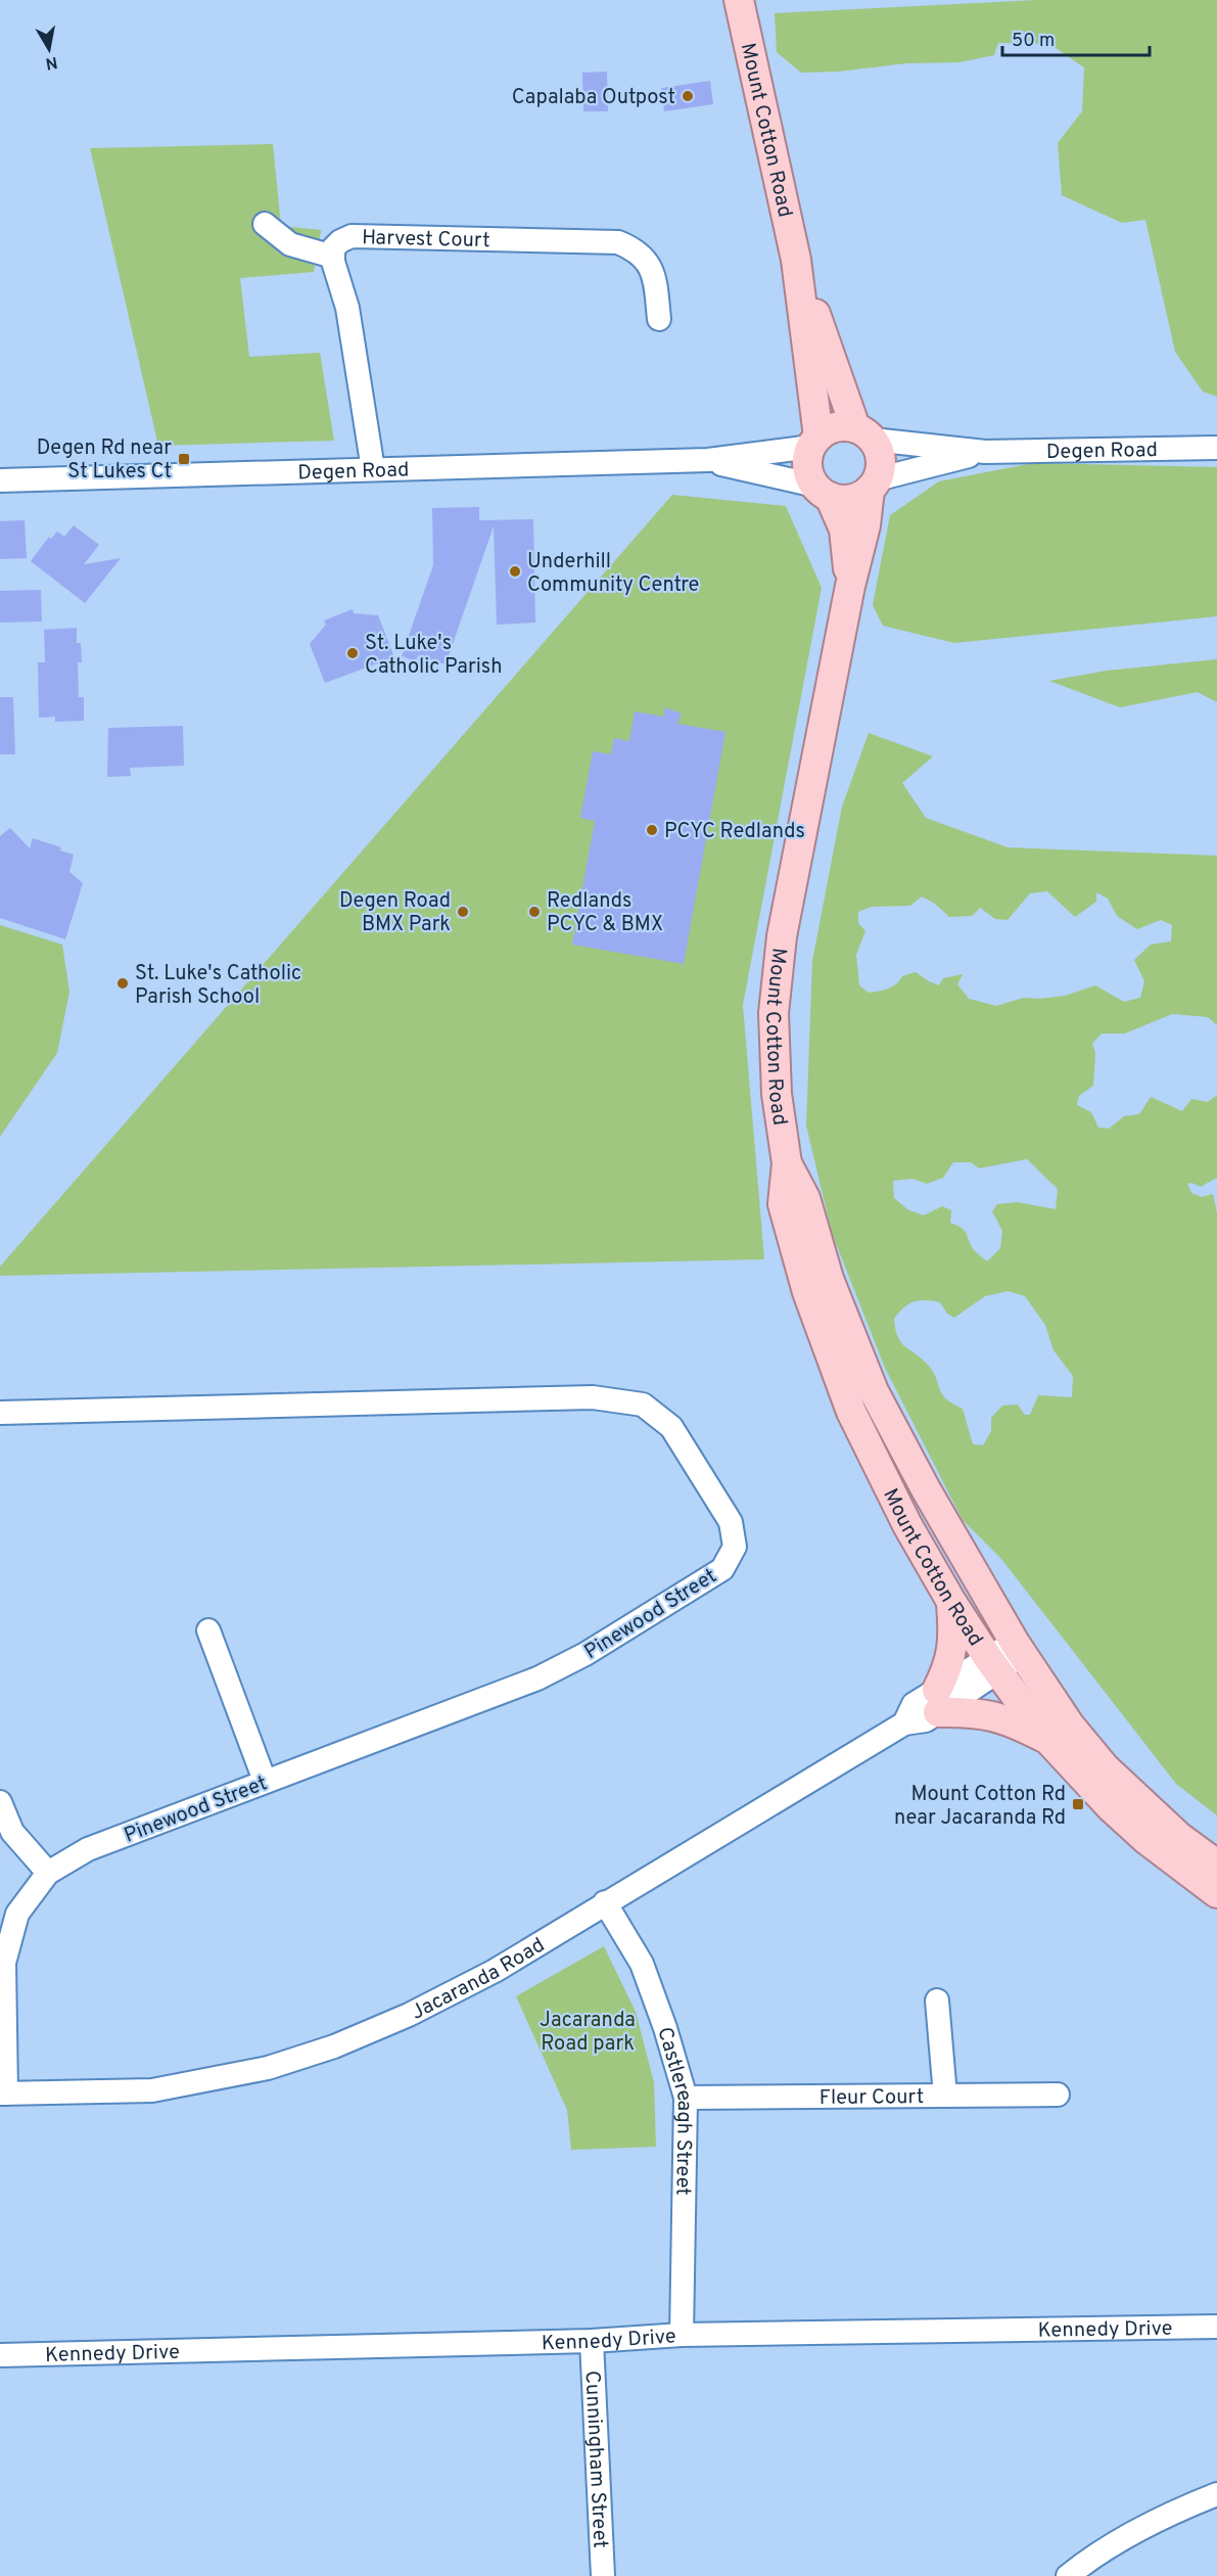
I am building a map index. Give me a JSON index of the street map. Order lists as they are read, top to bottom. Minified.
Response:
{"streets":{"main road":["Mount Cotton Road"],"street":["Harvest Court","Degen Road","Pinewood Street","Jacaranda Road","Fleur Court","Castlereagh Street","Kennedy Drive","Cunningham Street"]},"crossings":[["Mount Cotton Road","Degen Road"],["Mount Cotton Road","Jacaranda Road"],["Harvest Court","Degen Road"],["Pinewood Street","Jacaranda Road"],["Jacaranda Road","Castlereagh Street"],["Fleur Court","Castlereagh Street"],["Castlereagh Street","Kennedy Drive"],["Kennedy Drive","Cunningham Street"]],"parks":["Jacaranda Road park"],"places":{"other":["Capalaba Outpost","Underhill Community Centre","St. Luke's Catholic Parish","PCYC Redlands","Degen Road BMX Park","Redlands PCYC & BMX","St. Luke's Catholic Parish School"],"transit":["Degen Rd near St Lukes Ct","Mount Cotton Rd near Jacaranda Rd"]},"scale_bar":"50 m","north":"bottom"}
